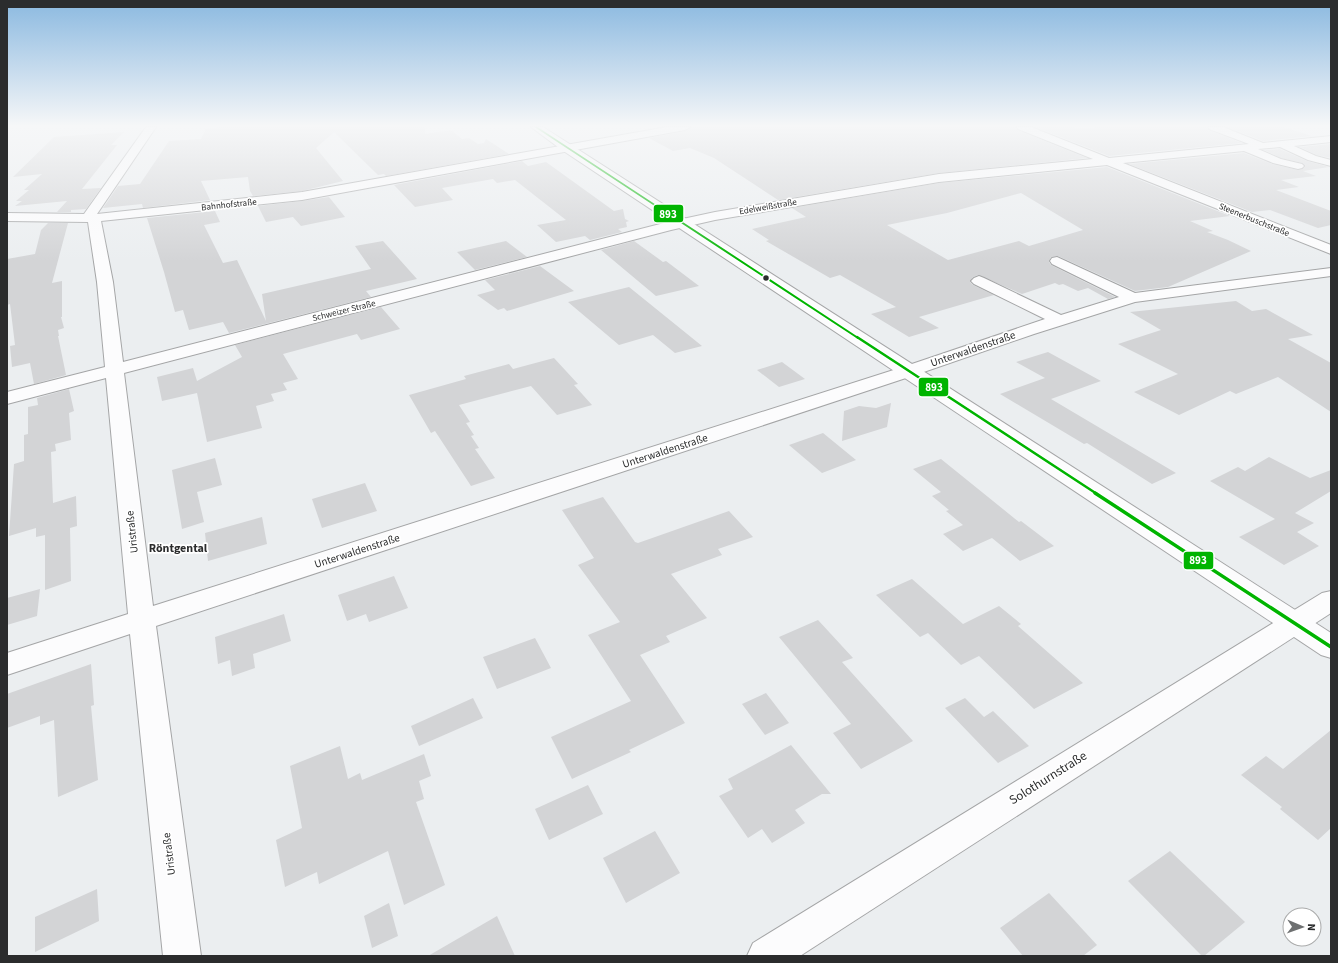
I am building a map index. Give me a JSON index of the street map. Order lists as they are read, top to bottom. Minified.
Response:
{"streets":{"street":["Bahnhofstraße","Edelweißstraße","Steenerbuschstraße","Schweizer Straße","Unterwaldenstraße","Uristraße","Solothurnstraße"]},"crossings":[["Bahnhofstraße","Uristraße"],["Edelweißstraße","Schweizer Straße"],["Schweizer Straße","Uristraße"],["Unterwaldenstraße","Uristraße"]],"districts":["Röntgental"],"lines":["transit line 893"],"north":"right"}
